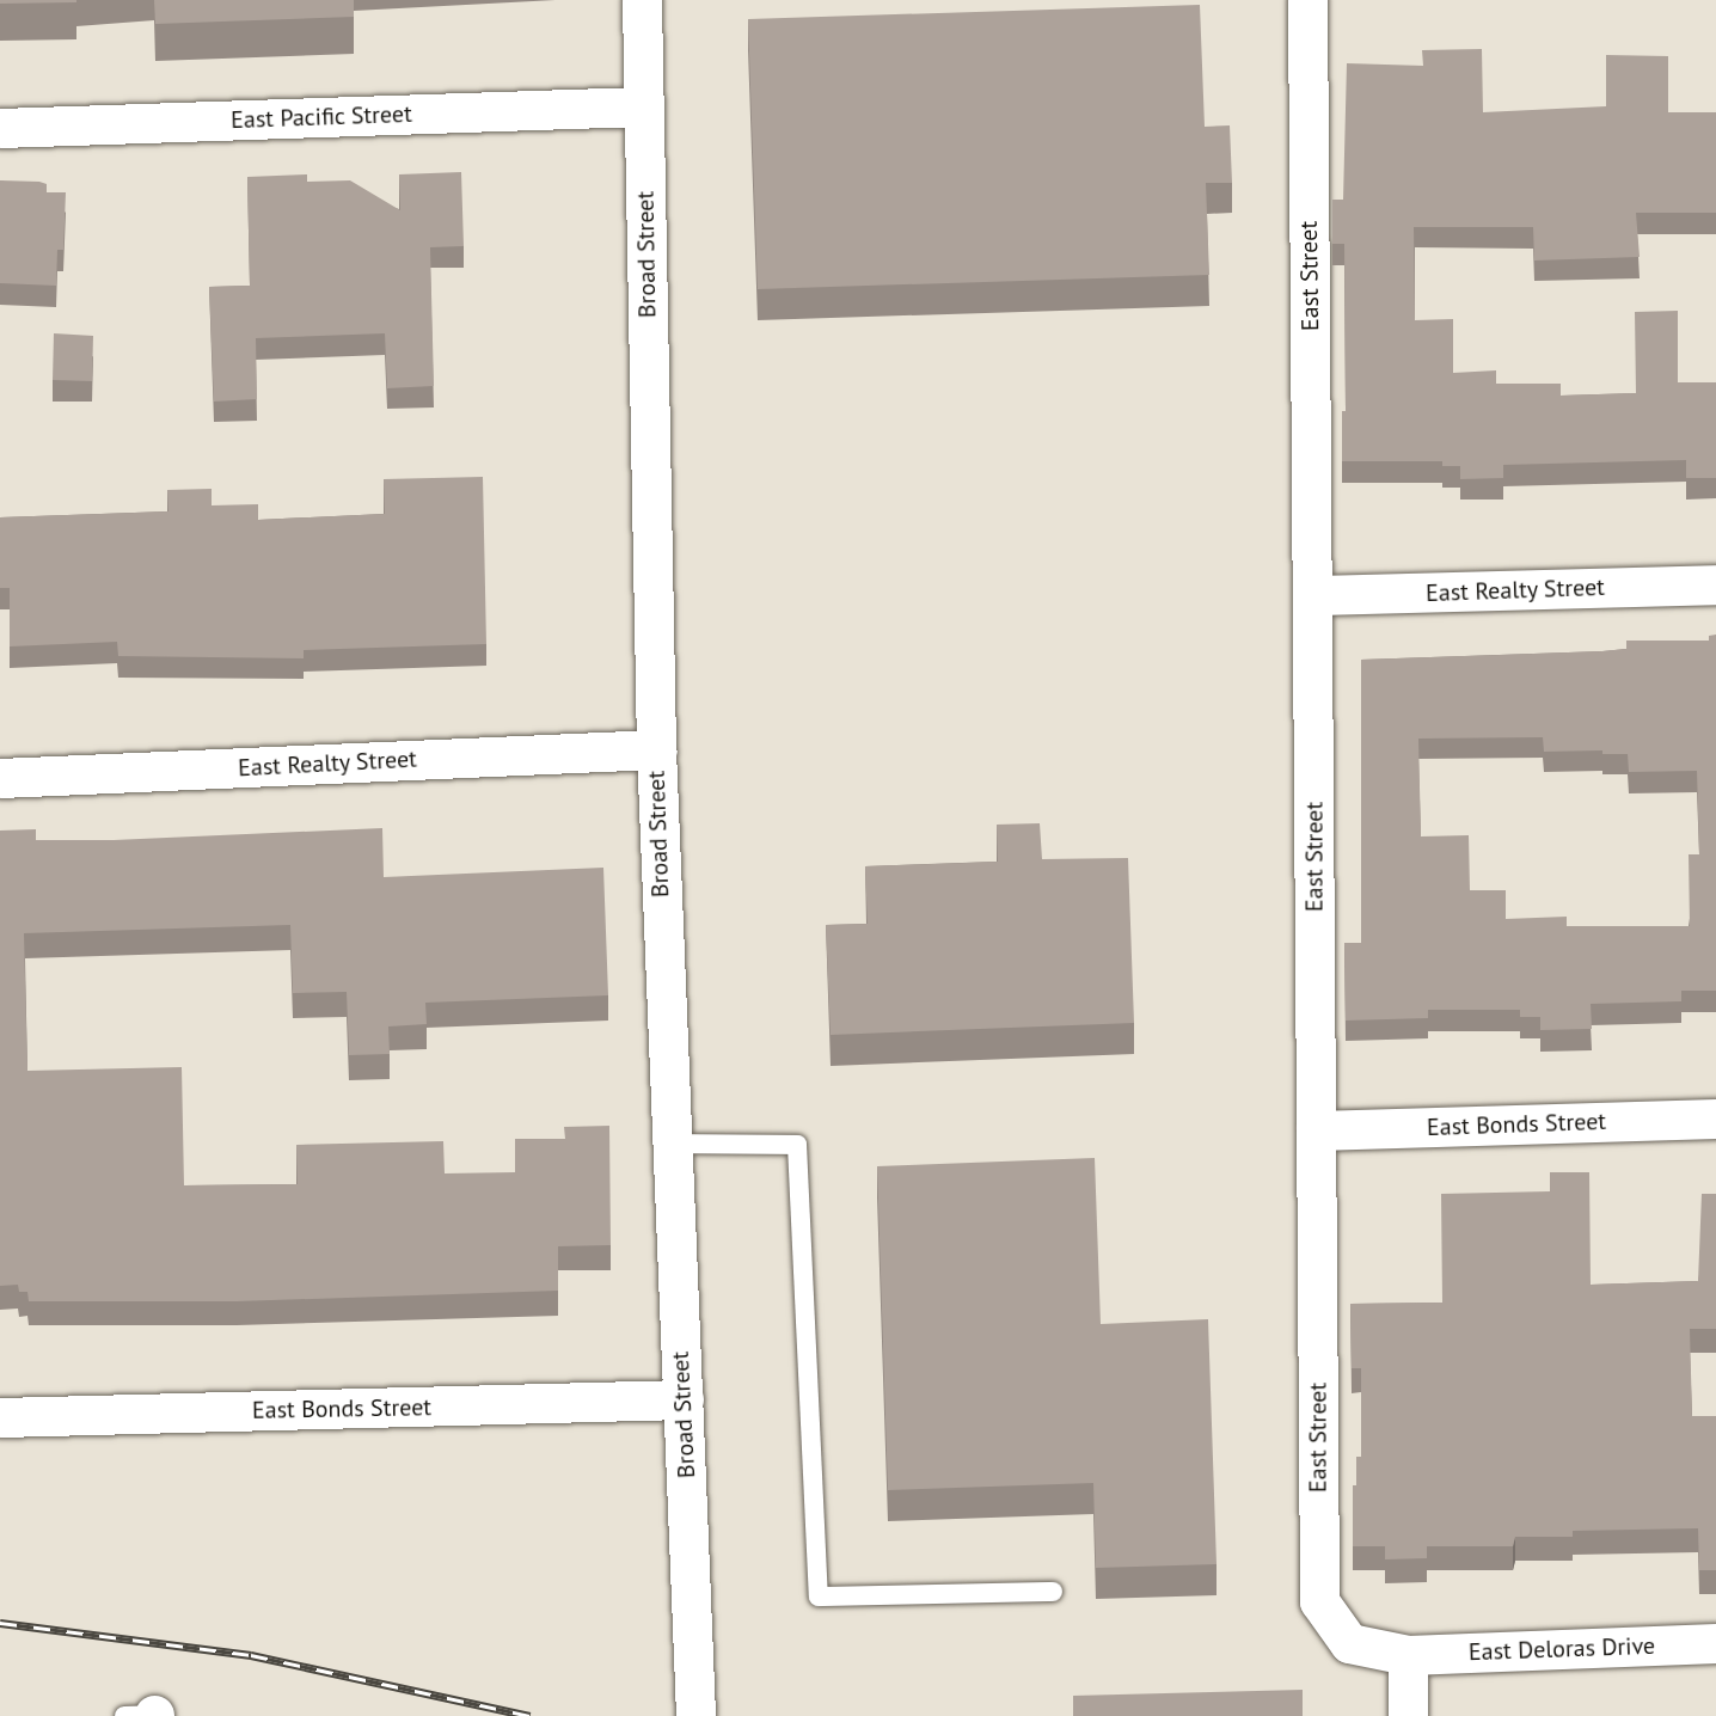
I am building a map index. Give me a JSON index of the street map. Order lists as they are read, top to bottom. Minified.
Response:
{"streets":{"street":["East Pacific Street","Broad Street","East Street","East Realty Street","East Bonds Street","East Deloras Drive"]},"crossings":[["East Pacific Street","Broad Street"],["Broad Street","East Realty Street"],["Broad Street","East Bonds Street"],["East Street","East Realty Street"],["East Street","East Bonds Street"],["East Street","East Deloras Drive"]]}
